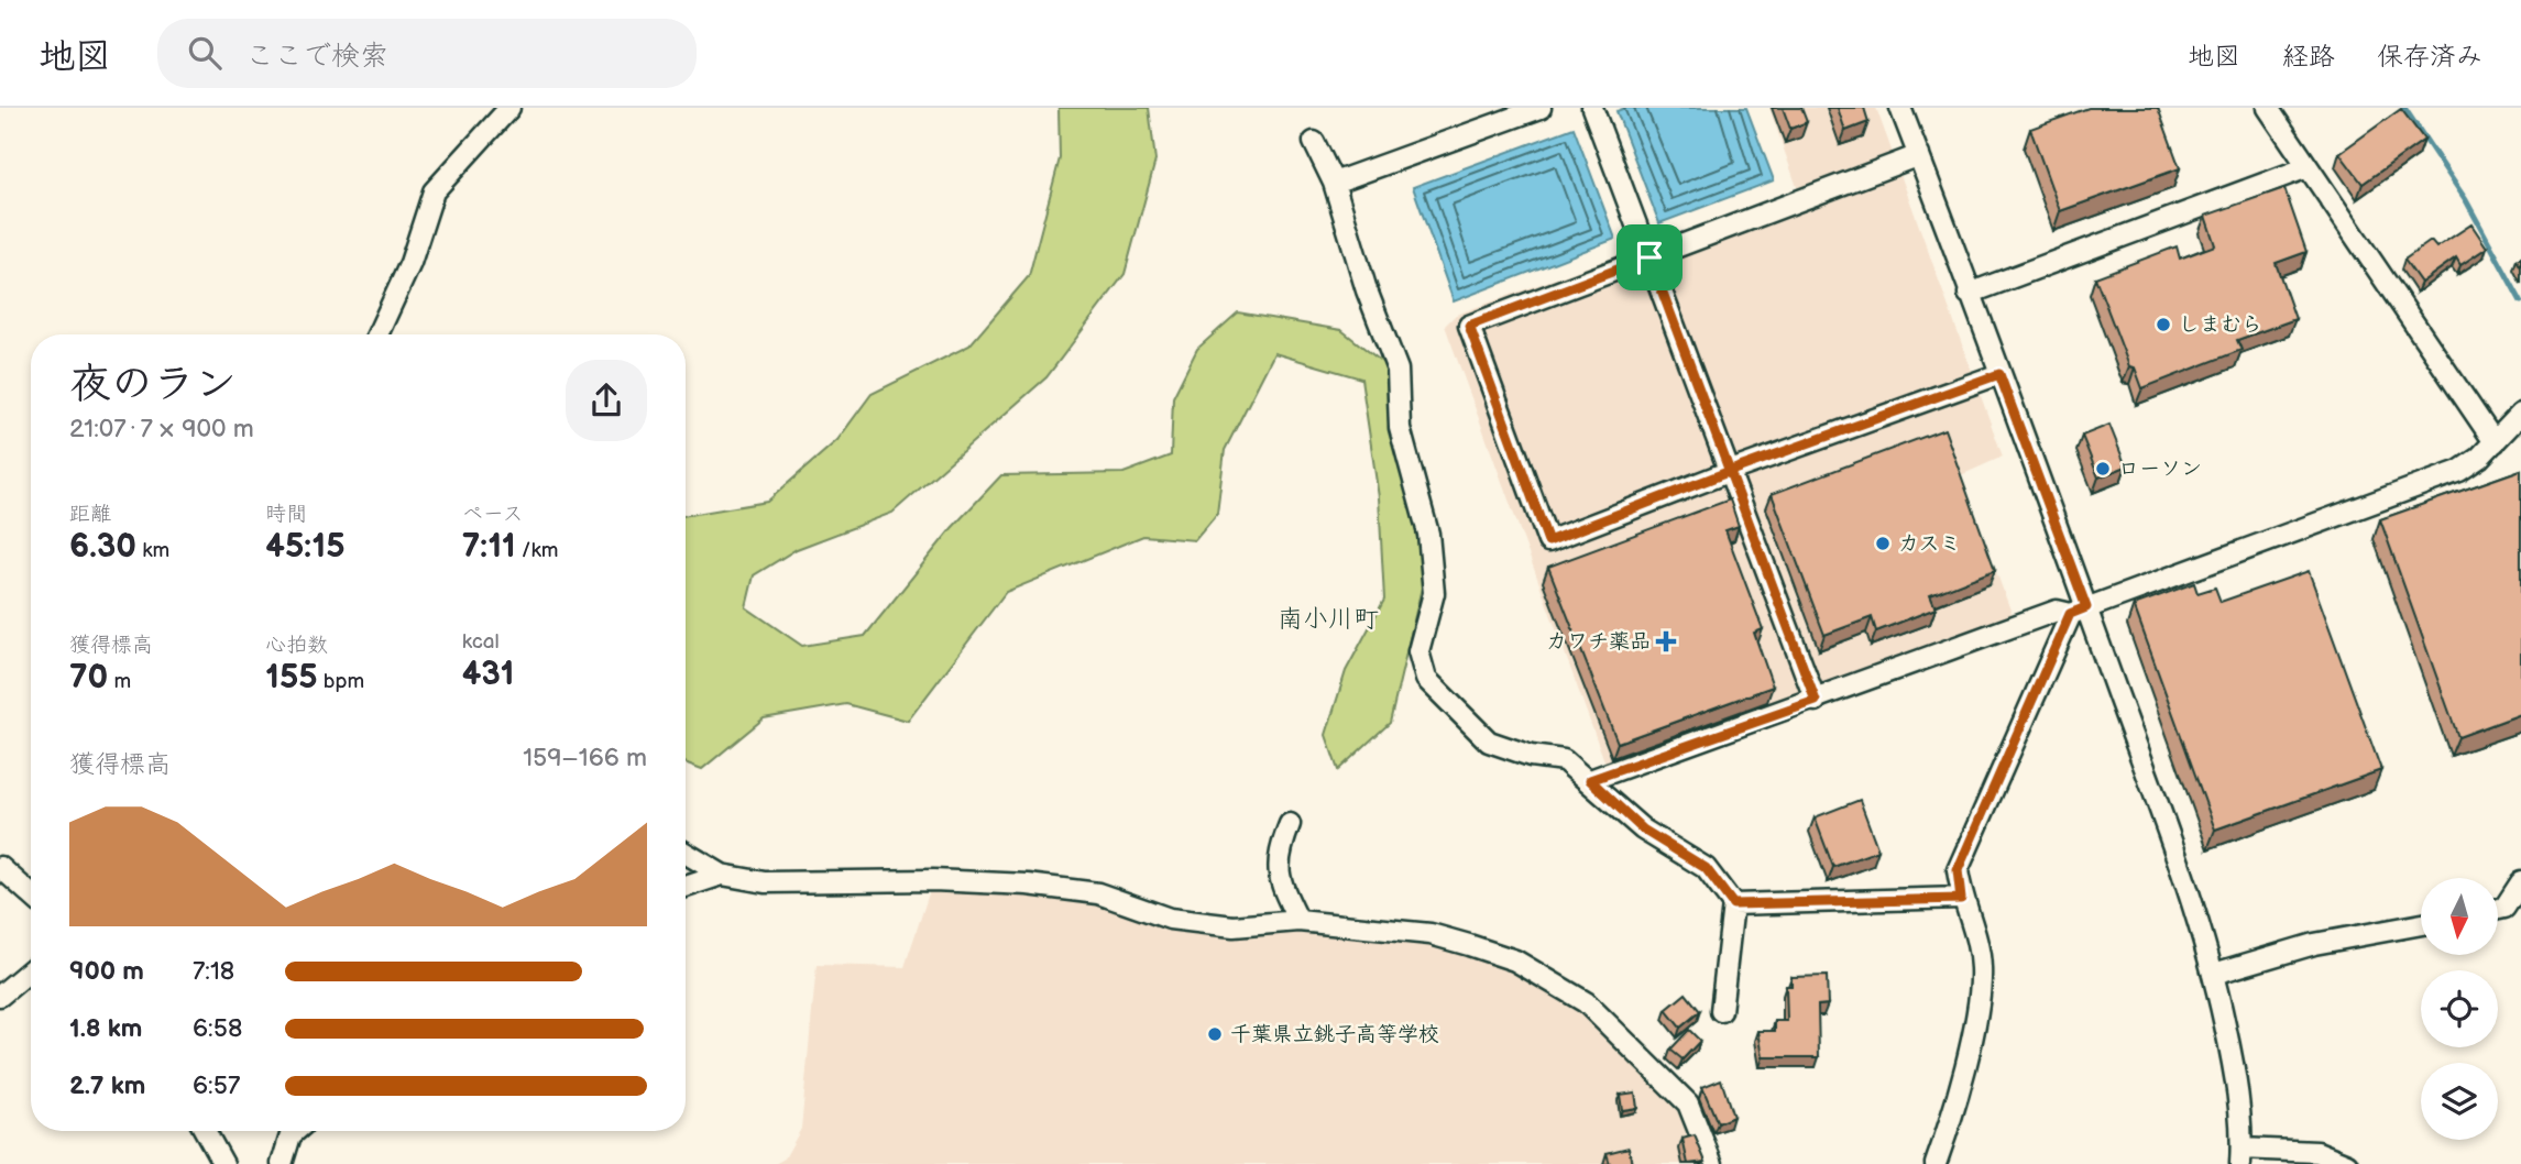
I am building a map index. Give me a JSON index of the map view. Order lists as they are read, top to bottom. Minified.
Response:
{"districts":["南小川町"],"places":{"other":["しまむら","ローソン","カスミ","千葉県立銚子高等学校"],"health":["カワチ薬品"]},"north":"bottom","page":{"header":"地図","search":"ここで検索","nav":["地図","経路","保存済み"],"heading":["夜のラン","21:07 · 7 × 900 m"],"stats":[["距離","6.30 km"],["時間","45:15"],["ペース","7:11 /km"],["獲得標高","70 m"],["心拍数","155 bpm"],["kcal","431"]],"chart":["獲得標高","159–166 m"],"list":[{"name":"900 m","note":"7:18"},{"name":"1.8 km","note":"6:58"},{"name":"2.7 km","note":"6:57"}]}}
